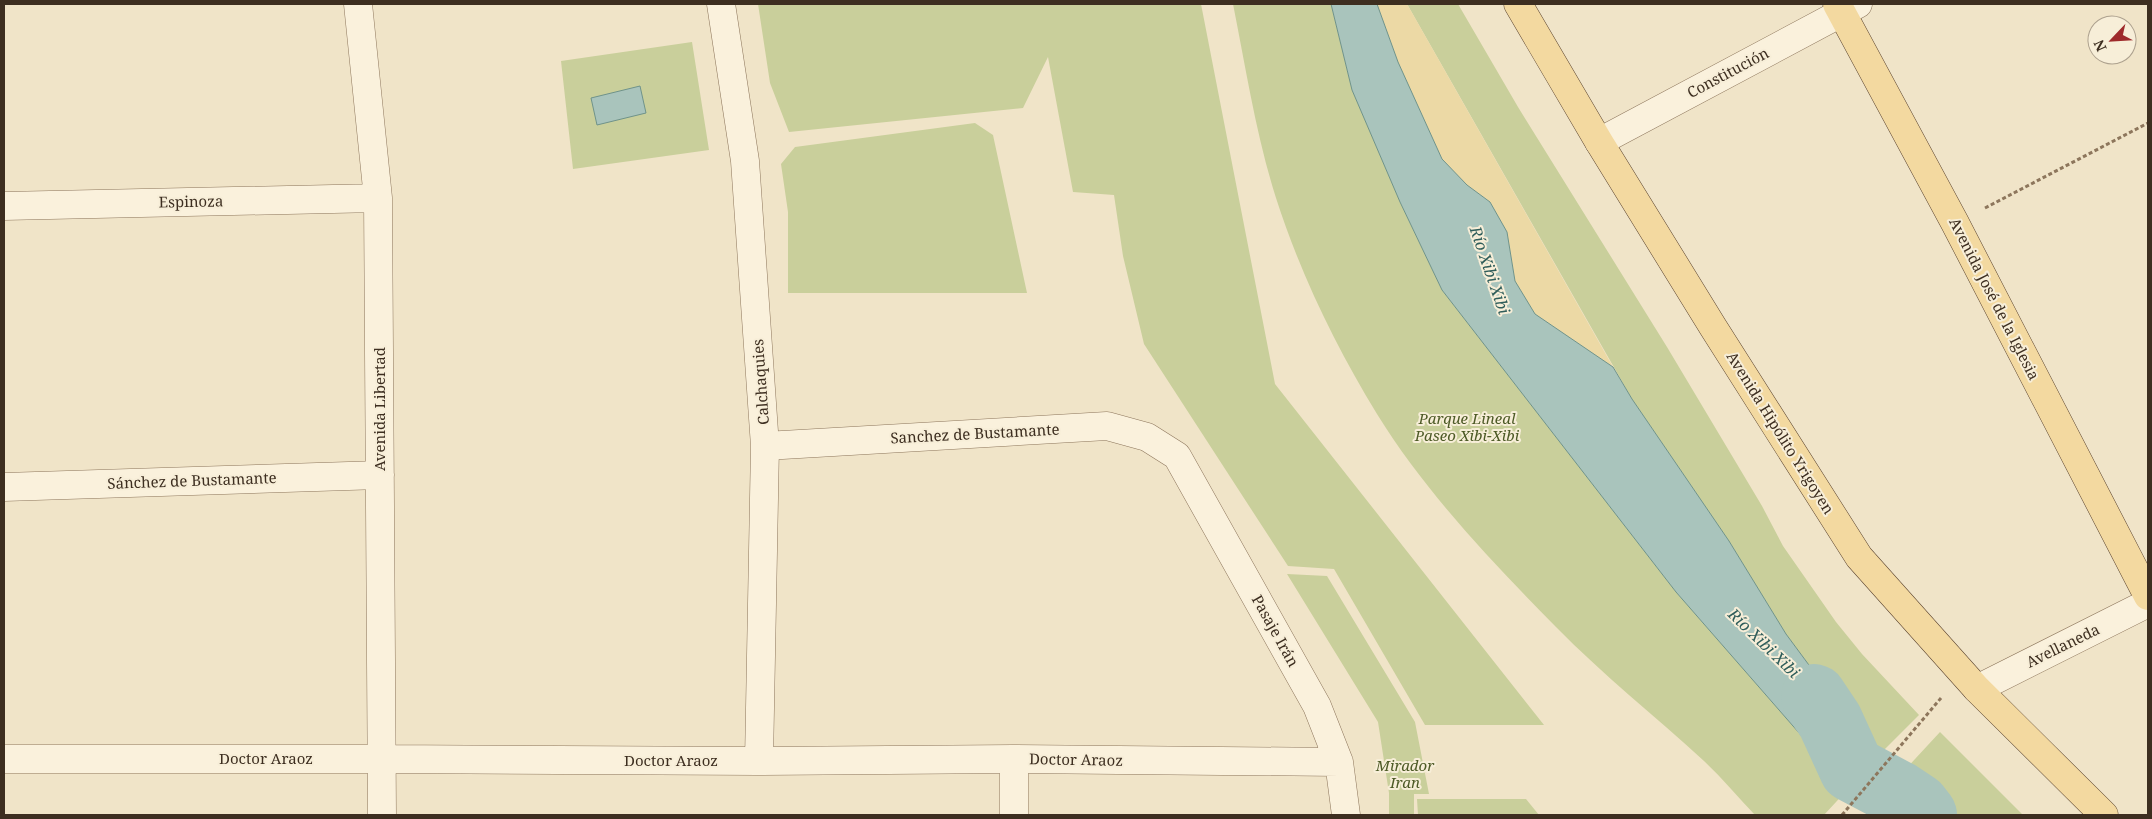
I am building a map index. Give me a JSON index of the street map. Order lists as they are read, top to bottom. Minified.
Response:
{"streets":{"main road":["Avenida José de la Iglesia","Avenida Hipólito Yrigoyen"],"street":["Constitución","Espinoza","Calchaquies","Avenida Libertad","Sanchez de Bustamante","Sánchez de Bustamante","Pasaje Irán","Avellaneda","Doctor Araoz"]},"crossings":[["Constitución","Avenida José de la Iglesia"],["Constitución","Avenida Hipólito Yrigoyen"],["Espinoza","Avenida Libertad"],["Calchaquies","Sanchez de Bustamante"],["Calchaquies","Doctor Araoz"],["Avenida Libertad","Sánchez de Bustamante"],["Avenida Libertad","Doctor Araoz"],["Avenida Hipólito Yrigoyen","Avellaneda"],["Sanchez de Bustamante","Pasaje Irán"],["Pasaje Irán","Doctor Araoz"]],"water":["Río Xibi Xibi"],"parks":["Parque Lineal Paseo Xibi-Xibi","Mirador Iran"],"north":"bottom left"}
